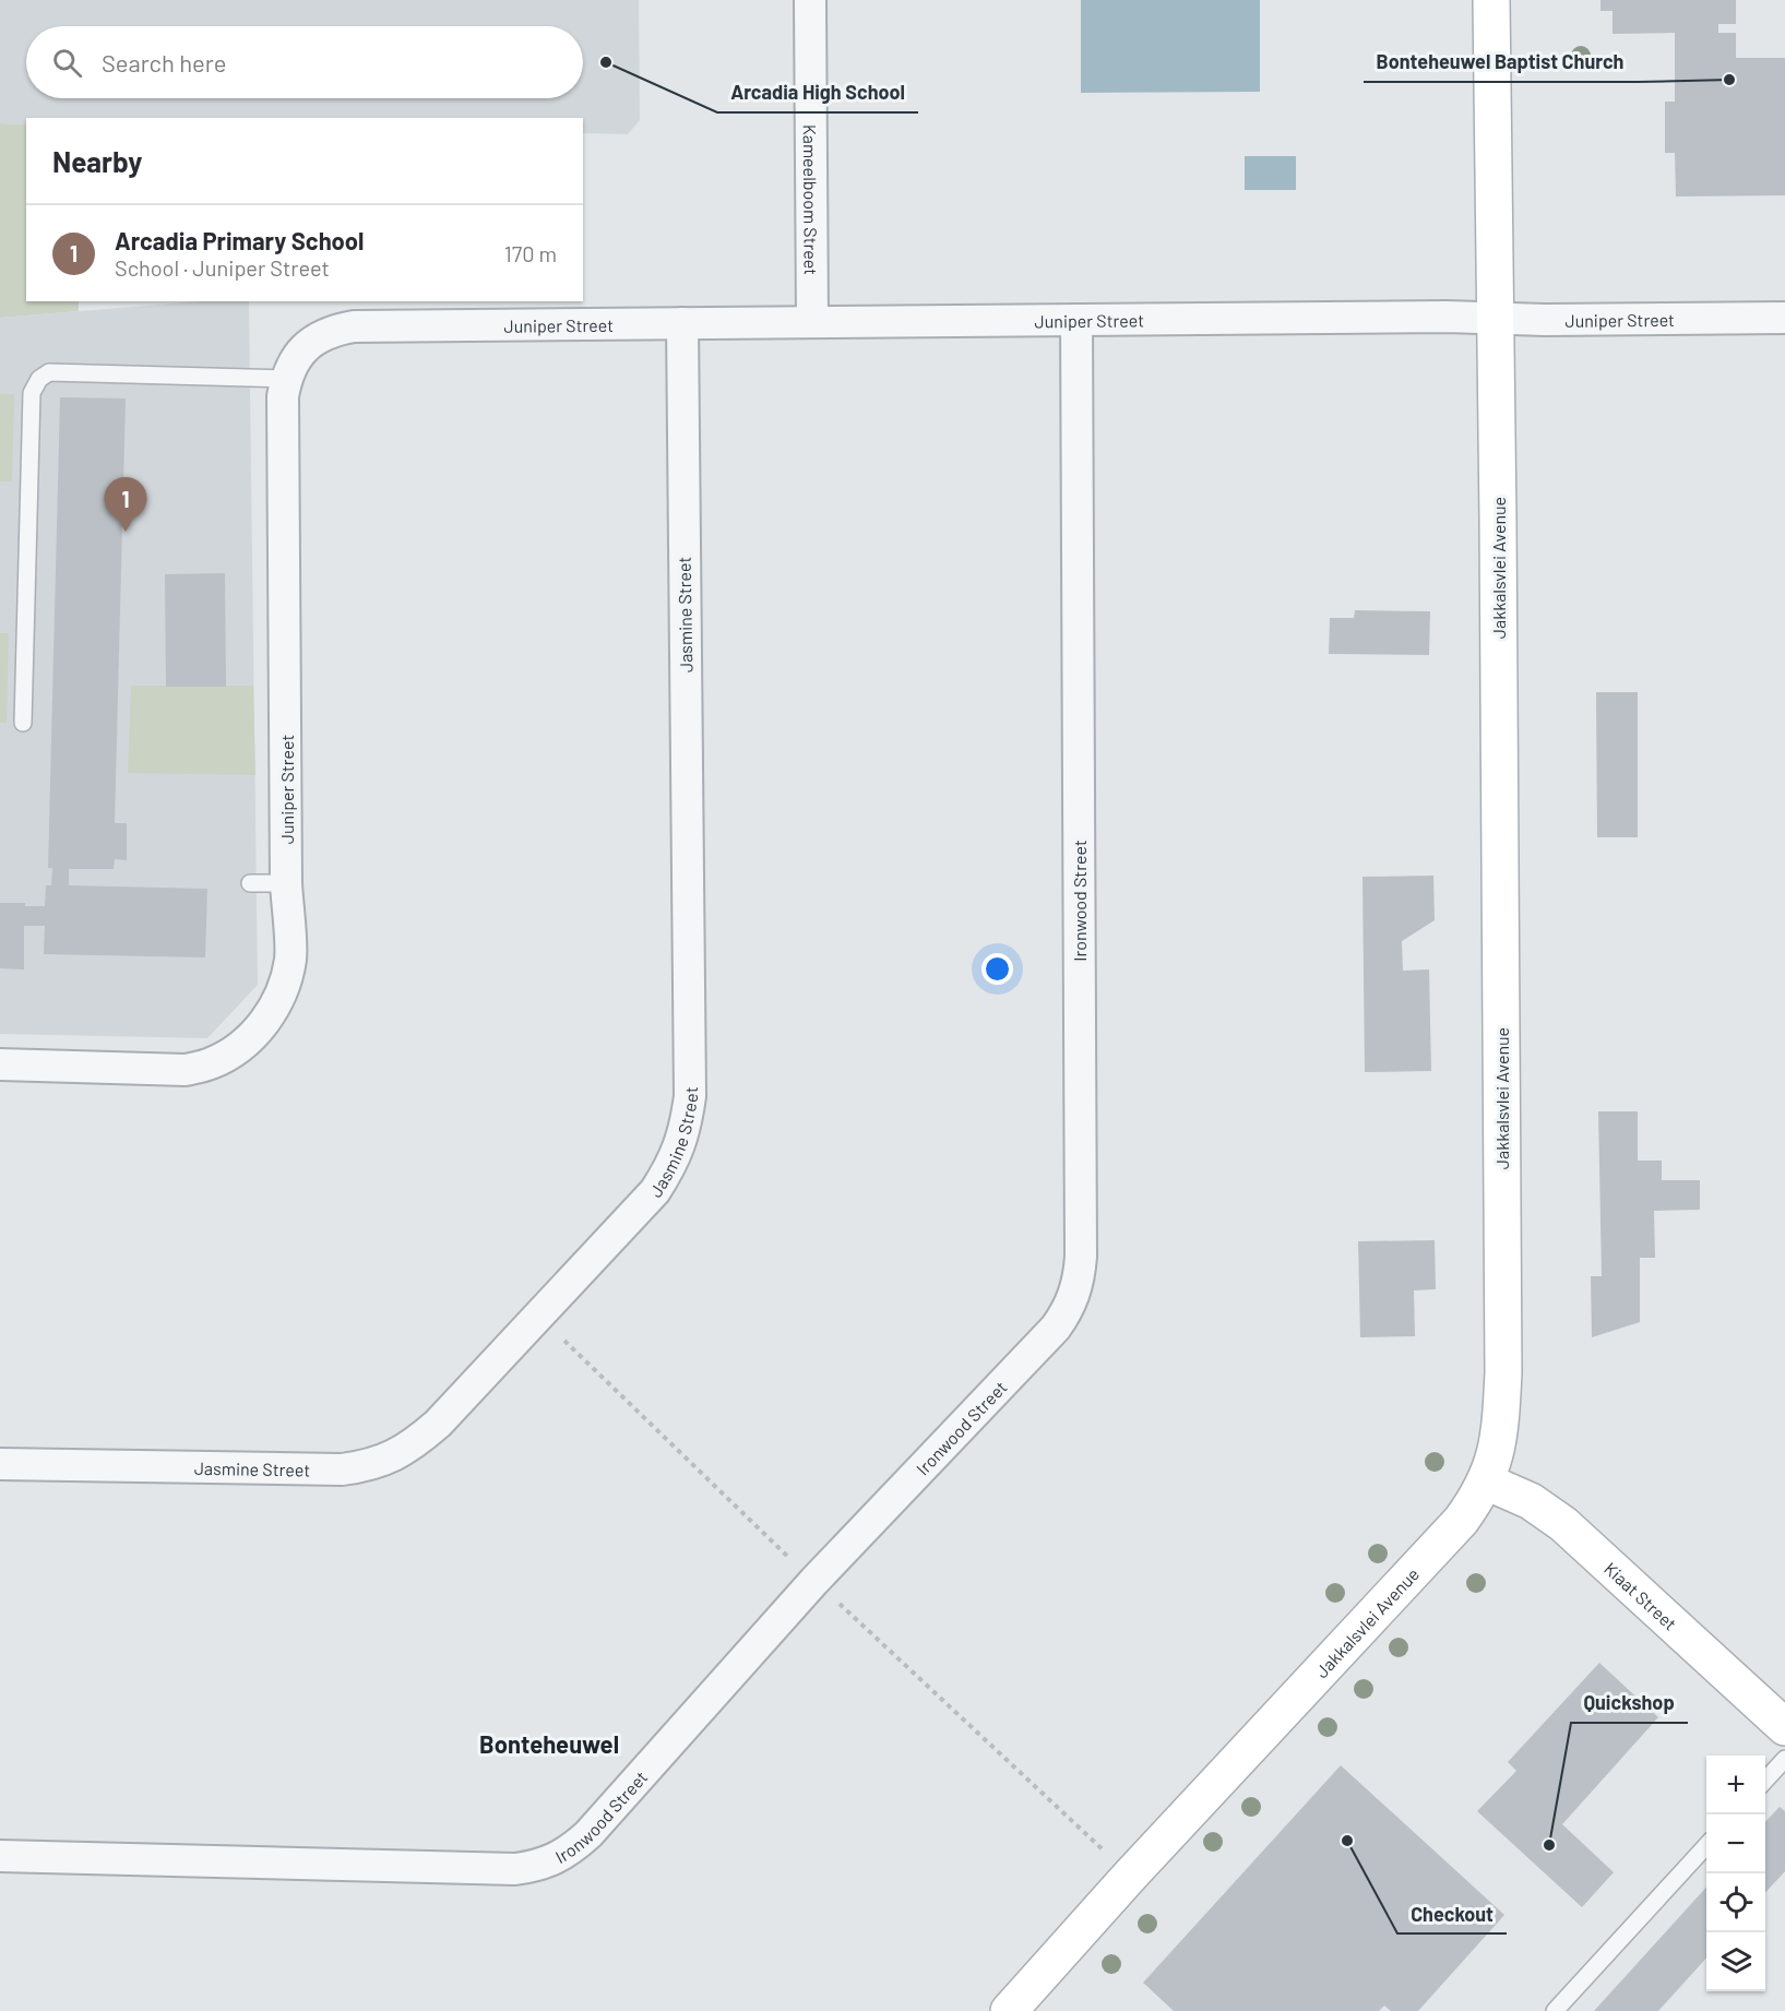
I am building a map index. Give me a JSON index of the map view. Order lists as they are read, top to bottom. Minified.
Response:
{"streets":{"street":["Kameelboom Street","Juniper Street","Jakkalsvlei Avenue","Jasmine Street","Ironwood Street","Kiaat Street"]},"crossings":[["Kameelboom Street","Juniper Street"],["Juniper Street","Jakkalsvlei Avenue"],["Juniper Street","Jasmine Street"],["Juniper Street","Ironwood Street"],["Jakkalsvlei Avenue","Kiaat Street"]],"districts":["Bonteheuwel"],"places":["Arcadia High School","Bonteheuwel Baptist Church","Checkout","Quickshop"],"page":{"search":"Search here","heading":"Nearby","list":[{"mark":"1","name":"Arcadia Primary School","note":"School · Juniper Street","value":"170 m"}],"pins":"1","map_buttons":["+","−"]}}
